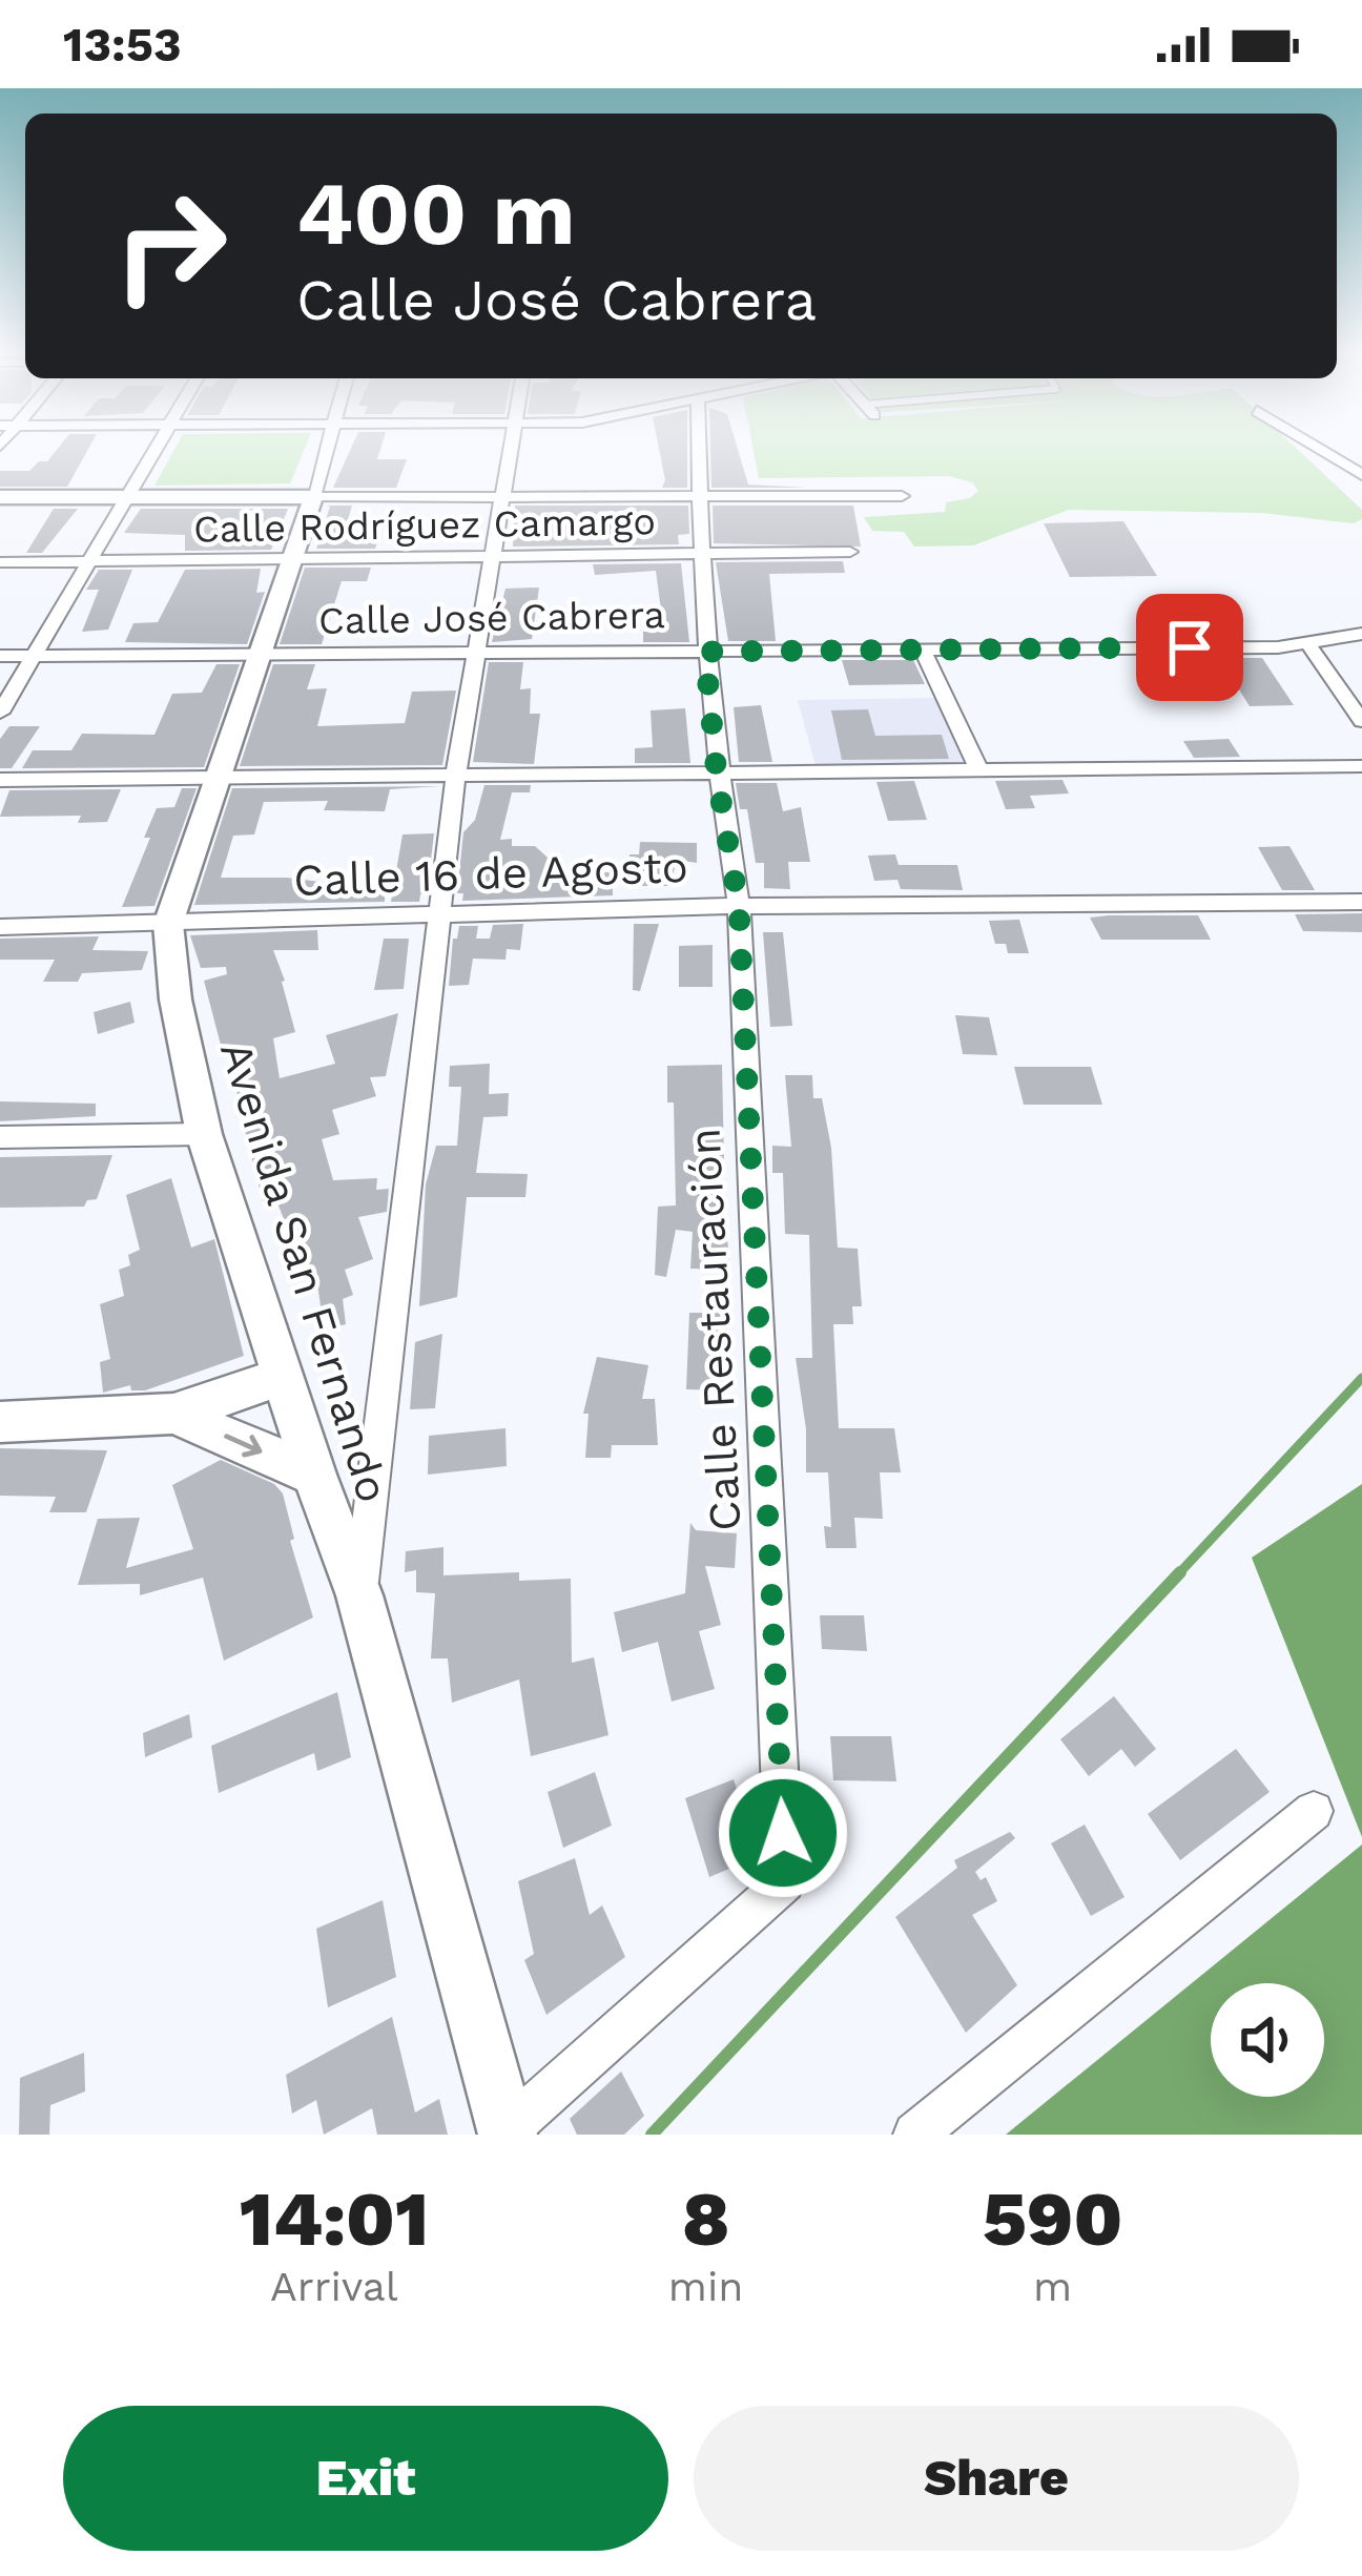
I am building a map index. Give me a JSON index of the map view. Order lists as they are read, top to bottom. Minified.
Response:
{"streets":{"street":["Calle Rodríguez Camargo","Calle José Cabrera","Calle 16 de Agosto","Avenida San Fernando","Calle Restauración"]},"crossings":[["Calle Rodríguez Camargo","Avenida San Fernando"],["Calle Rodríguez Camargo","Calle Restauración"],["Calle José Cabrera","Avenida San Fernando"],["Calle José Cabrera","Calle Restauración"],["Calle 16 de Agosto","Avenida San Fernando"],["Calle 16 de Agosto","Calle Restauración"],["Avenida San Fernando","Calle Restauración"]],"page":{"status":"13:53","turn":["400 m","Calle José Cabrera"],"eta":["14:01","Arrival","8","min","590","m"],"buttons":["Exit","Share"]}}
